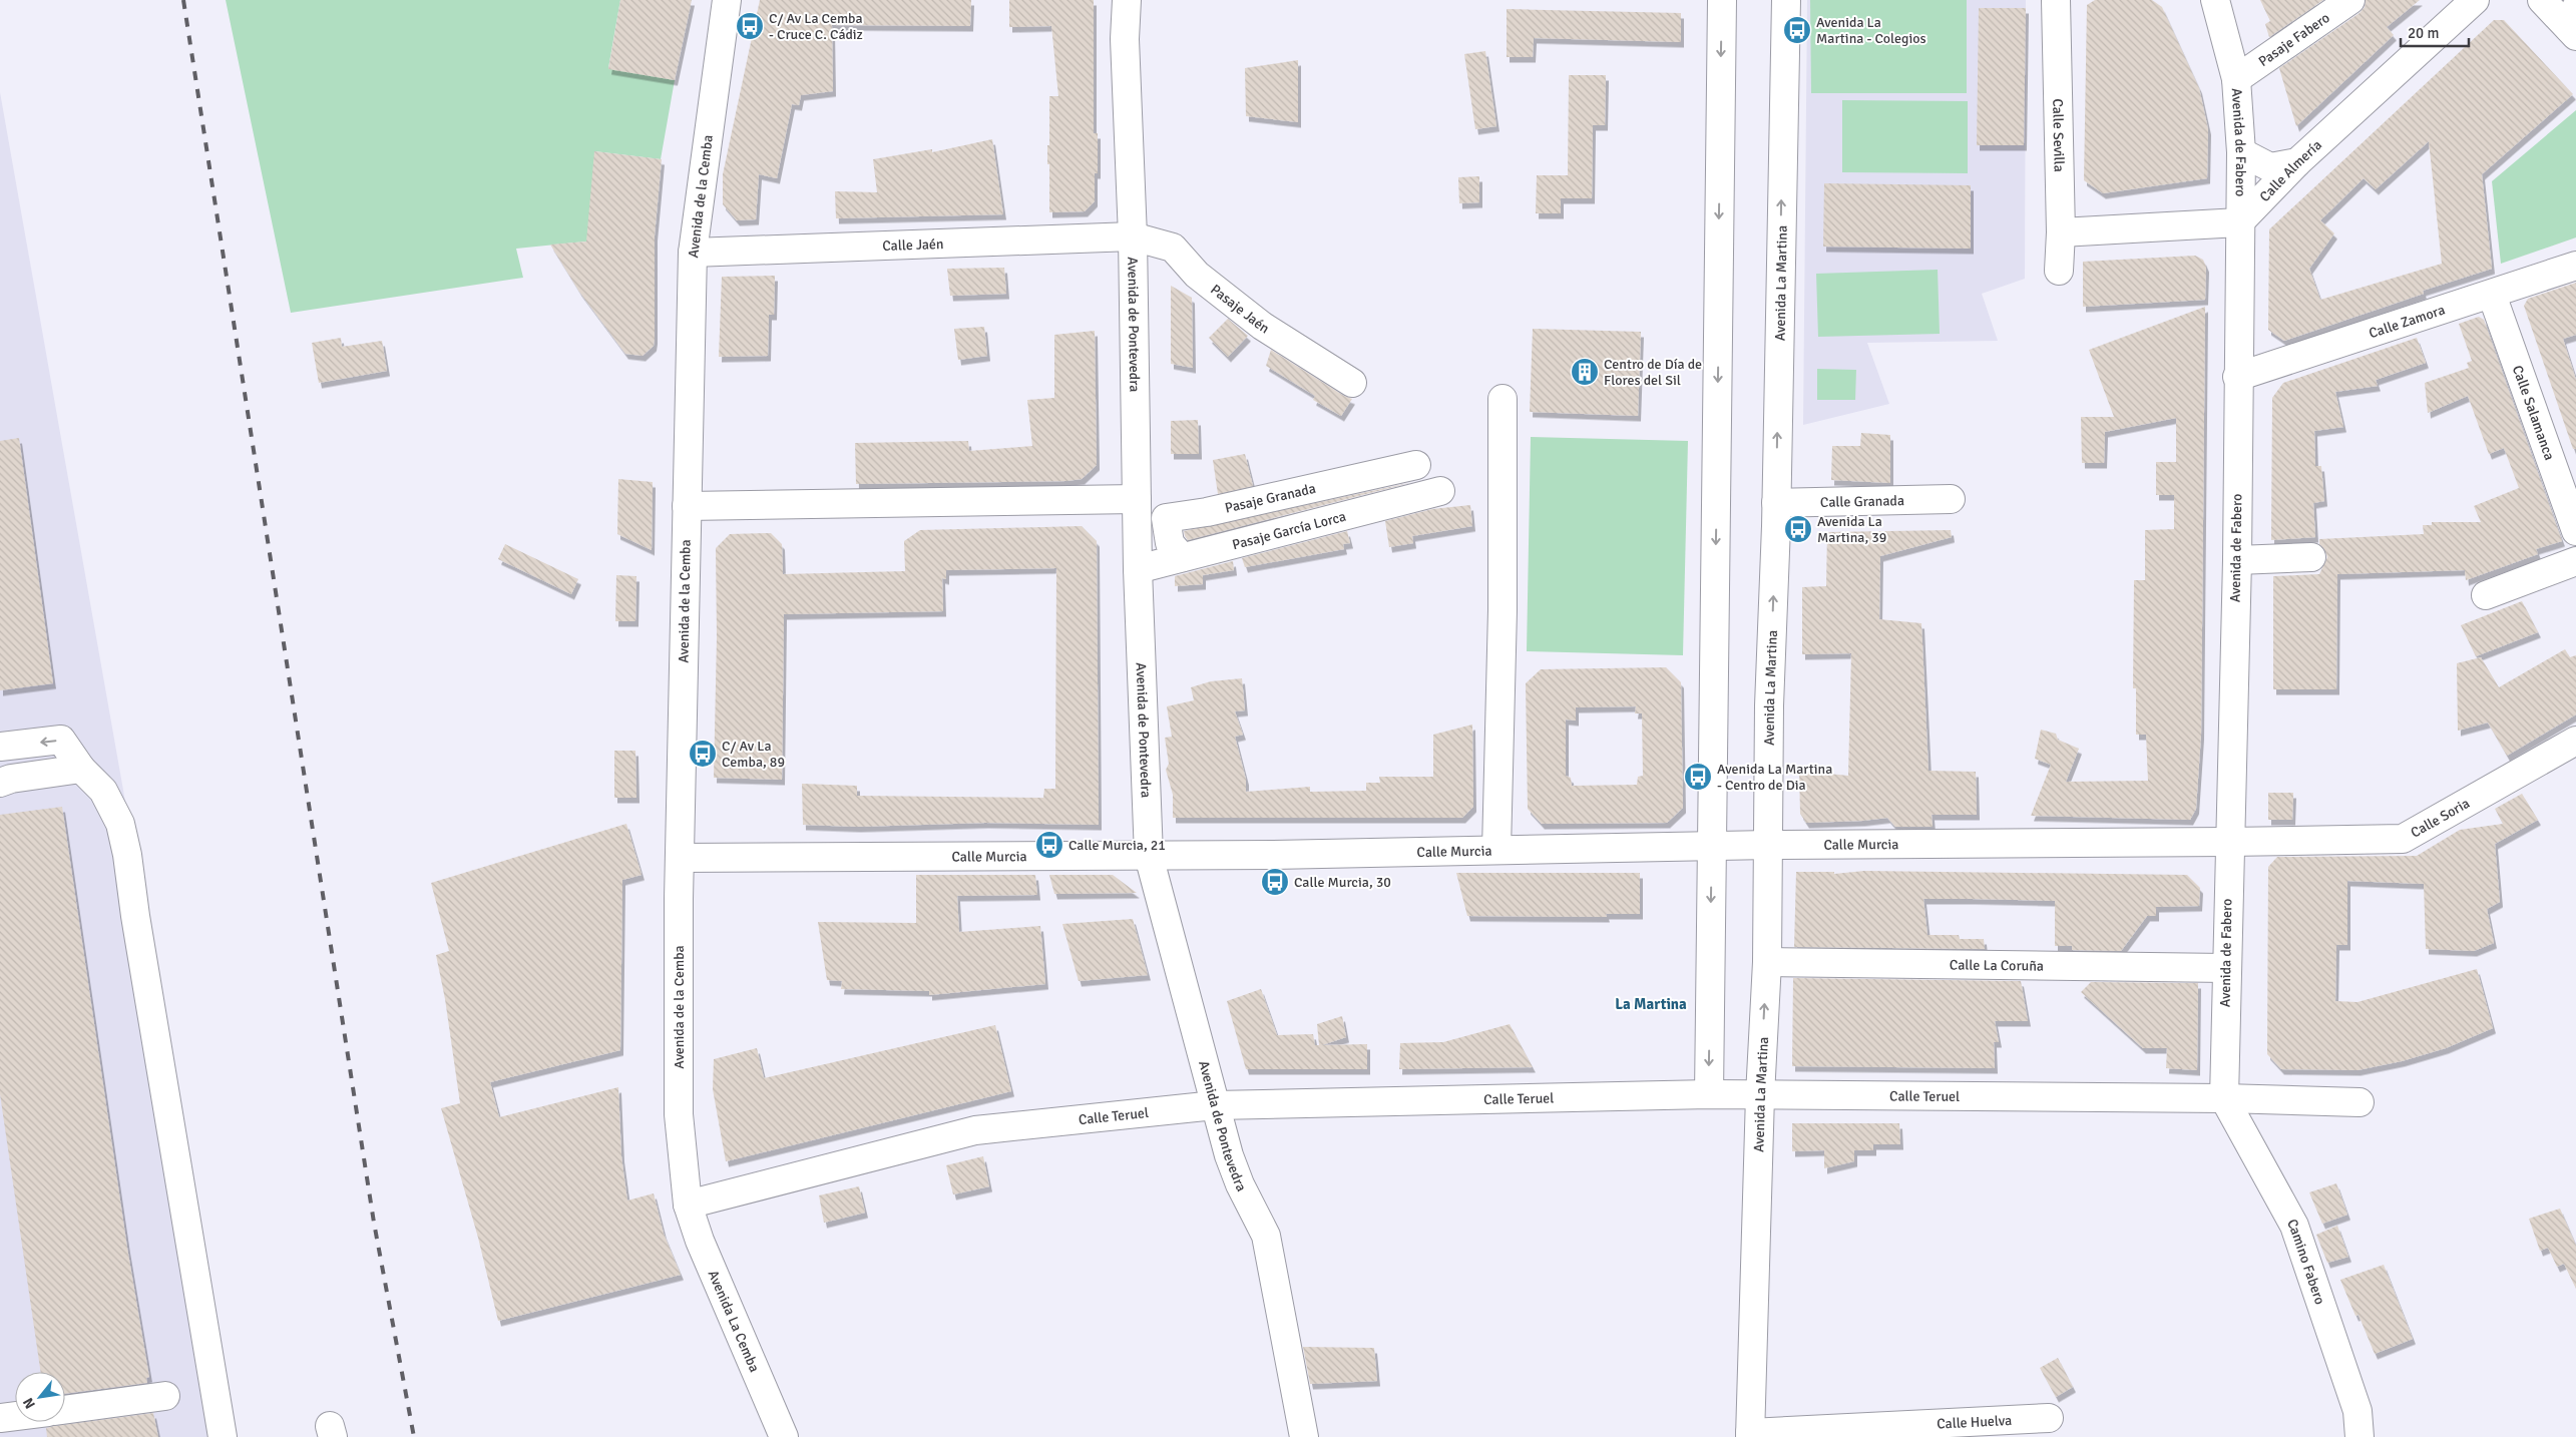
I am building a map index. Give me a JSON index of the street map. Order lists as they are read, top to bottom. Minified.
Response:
{"streets":{"street":["Pasaje Fabero","Calle Sevilla","Avenida de Fabero","Calle Almería","Avenida de la Cemba","Calle Jaén","Avenida La Martina","Pasaje Jaén","Calle Zamora","Avenida de Pontevedra","Calle Salamanca","Pasaje Granada","Calle Granada","Pasaje García Lorca","Calle Soria","Calle Murcia","Calle La Coruña","Calle Teruel","Camino Fabero","Avenida La Cemba","Calle Huelva"]},"crossings":[["Pasaje Fabero","Avenida de Fabero"],["Avenida de Fabero","Calle Almería"],["Avenida de Fabero","Calle Zamora"],["Avenida de Fabero","Calle Soria"],["Avenida de Fabero","Calle Murcia"],["Avenida de Fabero","Calle La Coruña"],["Avenida de Fabero","Calle Teruel"],["Avenida de Fabero","Camino Fabero"],["Avenida de la Cemba","Calle Jaén"],["Avenida de la Cemba","Calle Murcia"],["Avenida de la Cemba","Calle Teruel"],["Avenida de la Cemba","Avenida La Cemba"],["Calle Jaén","Pasaje Jaén"],["Calle Jaén","Avenida de Pontevedra"],["Avenida La Martina","Calle Granada"],["Avenida La Martina","Calle Murcia"],["Avenida La Martina","Calle La Coruña"],["Avenida La Martina","Calle Teruel"],["Avenida La Martina","Calle Huelva"],["Pasaje Jaén","Avenida de Pontevedra"],["Calle Zamora","Calle Salamanca"],["Avenida de Pontevedra","Pasaje García Lorca"],["Avenida de Pontevedra","Calle Murcia"],["Avenida de Pontevedra","Calle Teruel"],["Pasaje Granada","Pasaje García Lorca"],["Calle Soria","Calle Murcia"],["Calle Teruel","Camino Fabero"],["Calle Teruel","Avenida La Cemba"]],"districts":["La Martina"],"places":{"bus stop":["C/ Av La Cemba - Cruce C. Cádiz","Avenida La Martina - Colegios","Avenida La Martina, 39","C/ Av La Cemba, 89","Avenida La Martina - Centro de Dia","Calle Murcia, 21","Calle Murcia, 30"],"building":["Centro de Día de Flores del Sil"]},"scale_bar":"20 m","north":"bottom left"}
